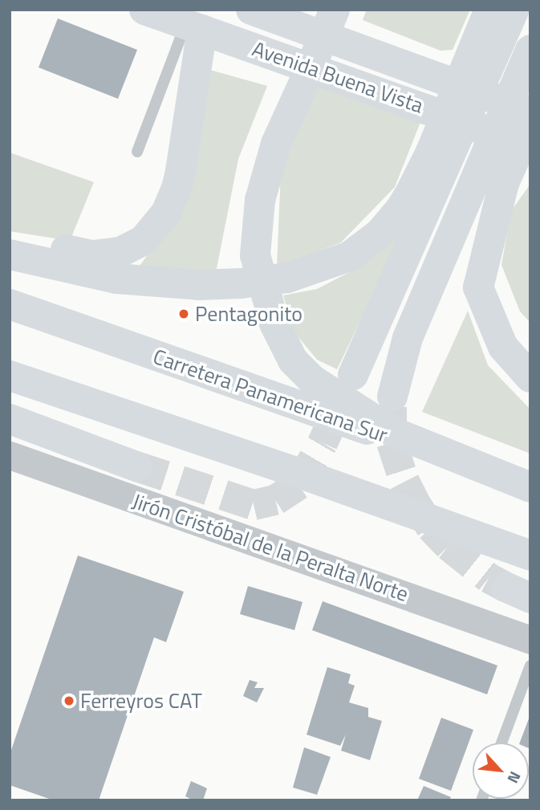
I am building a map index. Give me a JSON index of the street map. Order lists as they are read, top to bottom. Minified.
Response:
{"streets":{"main road":["Avenida Buena Vista","Carretera Panamericana Sur"],"street":["Jirón Cristóbal de la Peralta Norte"]},"places":["Pentagonito","Ferreyros CAT"],"north":"bottom right"}
